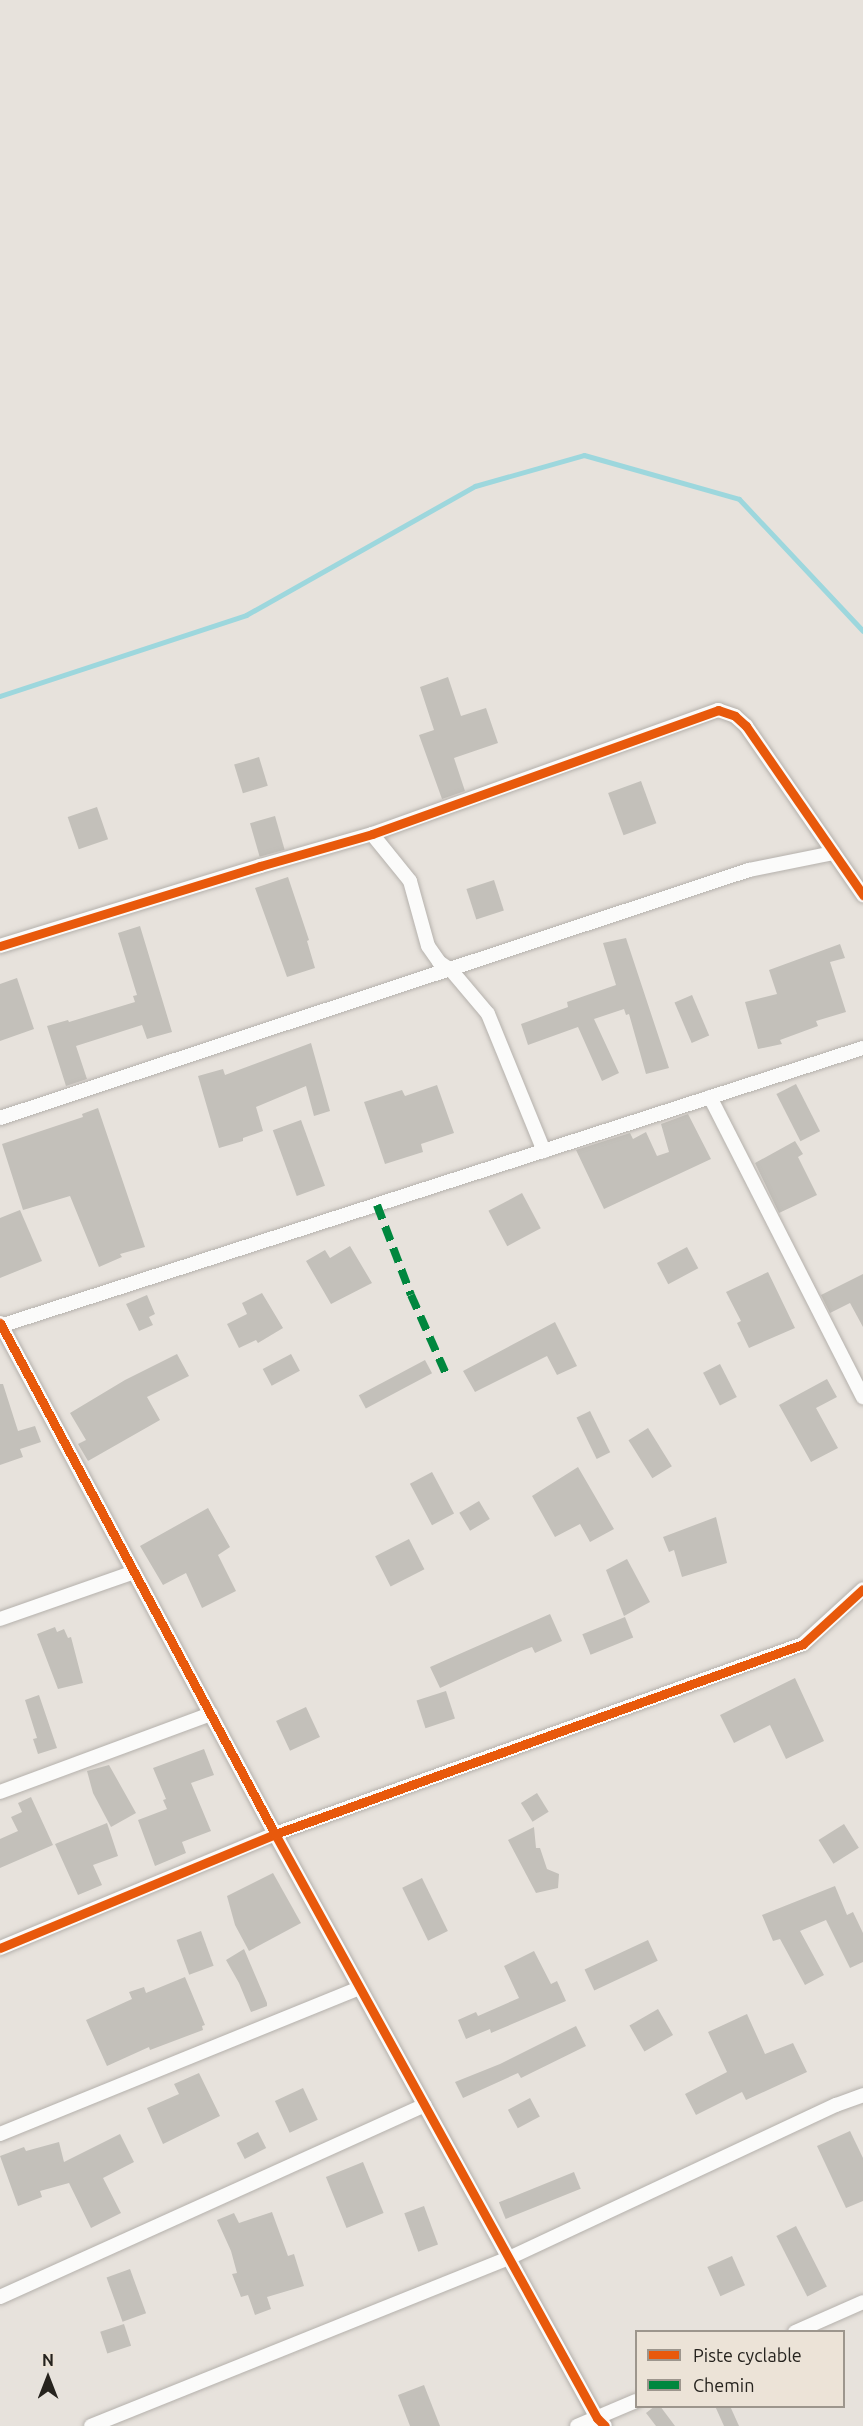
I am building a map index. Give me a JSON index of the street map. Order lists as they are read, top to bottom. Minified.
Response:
{"legend":["Piste cyclable","Chemin"],"north":"top"}
